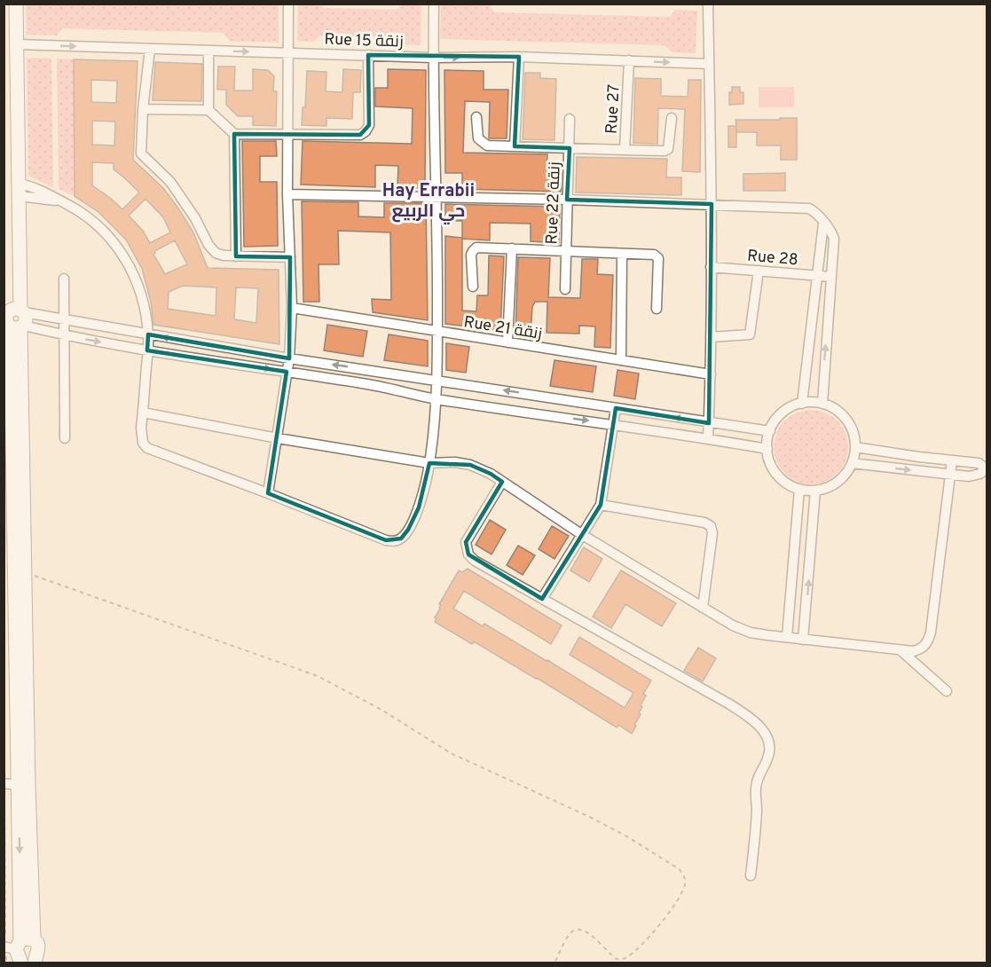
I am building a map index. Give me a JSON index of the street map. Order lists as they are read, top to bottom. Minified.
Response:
{"streets":{"street":["Rue 15 زنقة","Rue 27","Rue 22 زنقة","Rue 28","Rue 21 زنقة"]},"crossings":[["Rue 15 زنقة","Rue 27"]],"one_way":["Rue 15 زنقة"],"districts":["Hay Errabii حي الربيع"]}
